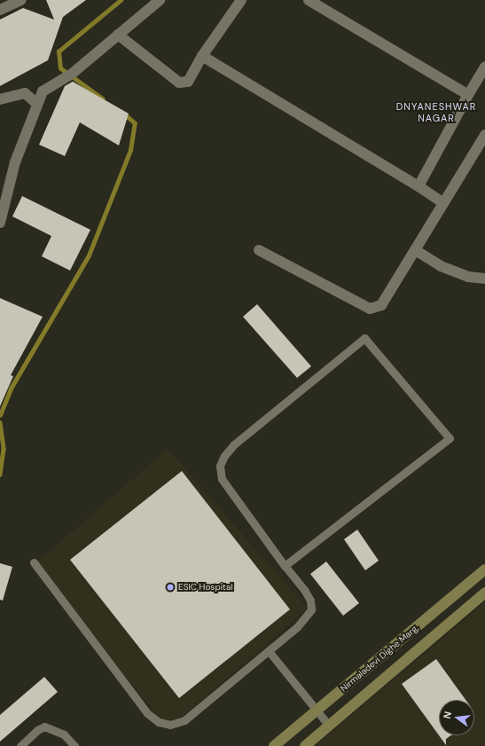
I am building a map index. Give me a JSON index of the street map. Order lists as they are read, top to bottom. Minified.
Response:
{"streets":{"main road":["Nirmaladevi Dighe Marg,"]},"districts":["DNYANESHWAR NAGAR"],"places":["ESIC Hospital"],"north":"left"}
